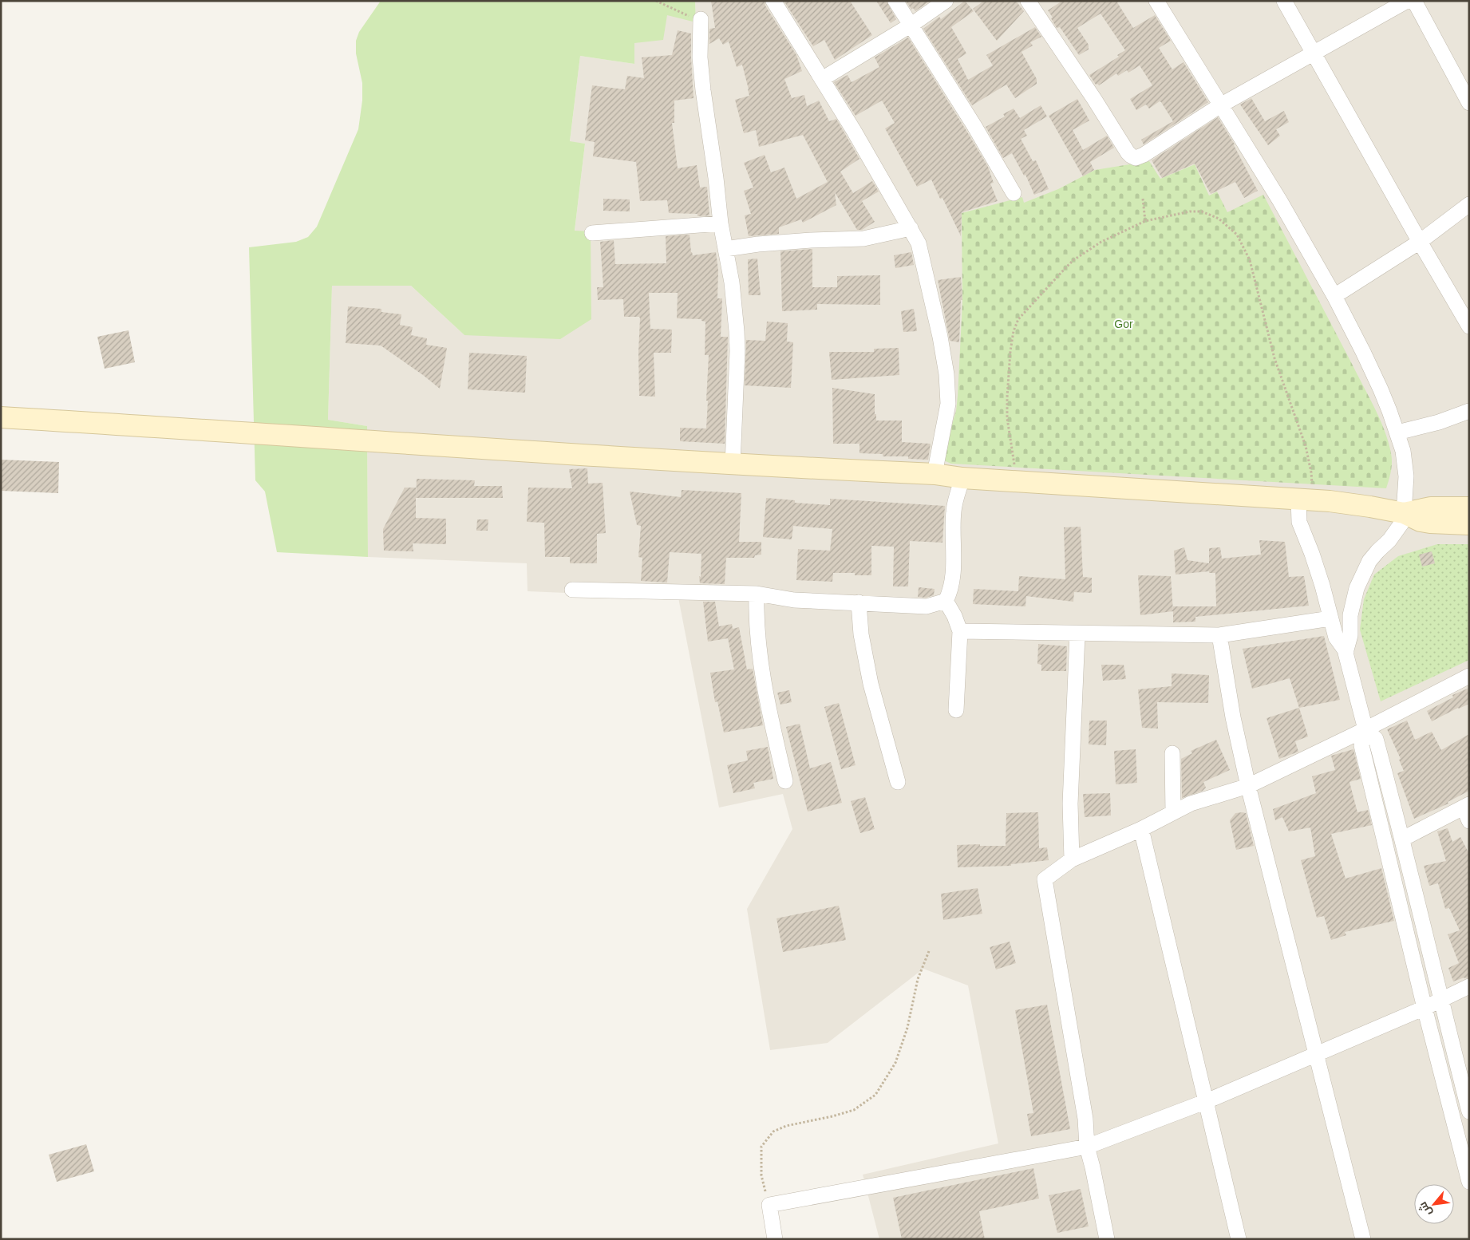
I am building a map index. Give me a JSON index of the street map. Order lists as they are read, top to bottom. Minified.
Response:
{"parks":["Gor"],"north":"bottom left"}
